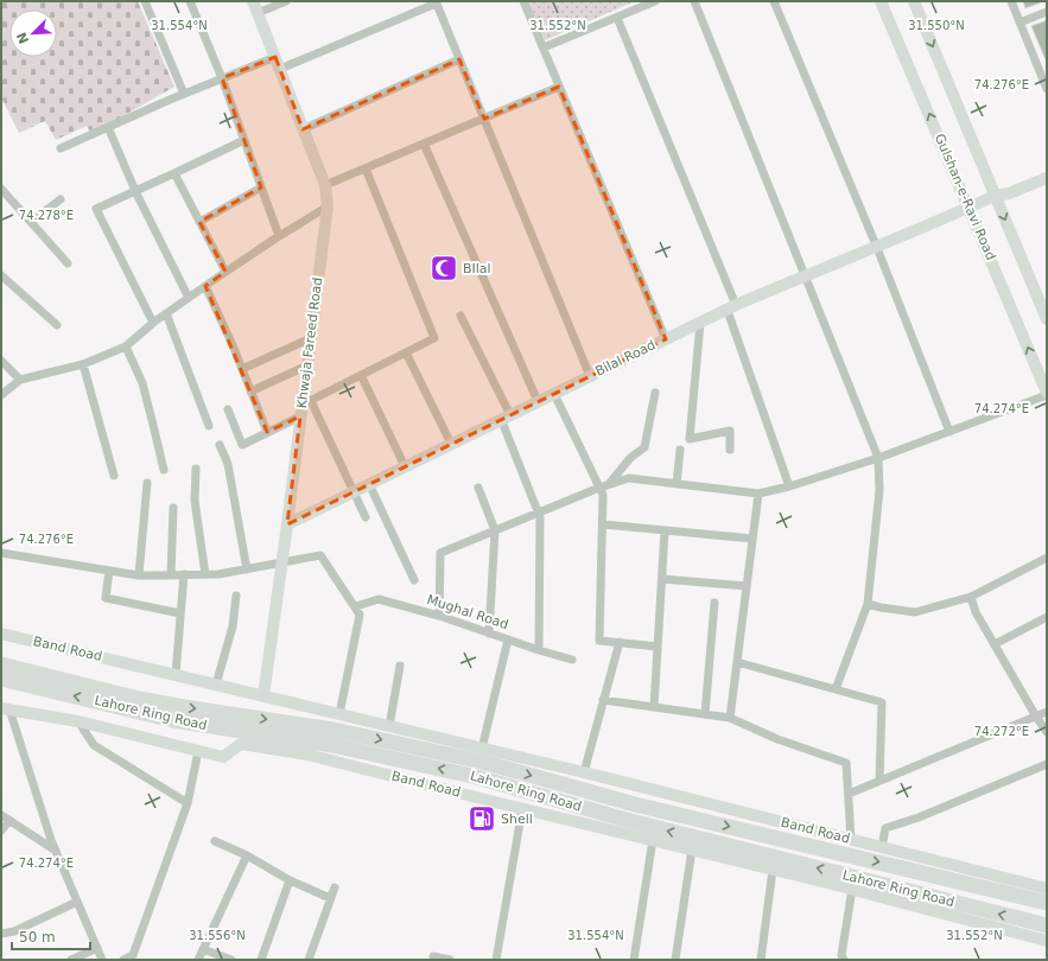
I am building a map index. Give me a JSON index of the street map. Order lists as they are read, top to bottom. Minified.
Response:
{"streets":{"highway":["Lahore Ring Road"],"main road":["Gulshan-e-Ravi Road","Khwaja Fareed Road","Bilal Road","Band Road"],"street":["Mughal Road"]},"crossings":[["Gulshan-e-Ravi Road","Bilal Road"],["Khwaja Fareed Road","Bilal Road"],["Khwaja Fareed Road","Band Road"]],"places":{"mosque":["BIlal"],"fuel station":["Shell"]},"scale_bar":"50 m","north":"bottom left","coordinates":["31.554°N","31.552°N","31.550°N","74.276°E","74.278°E","74.274°E","74.272°E","31.556°N"]}
